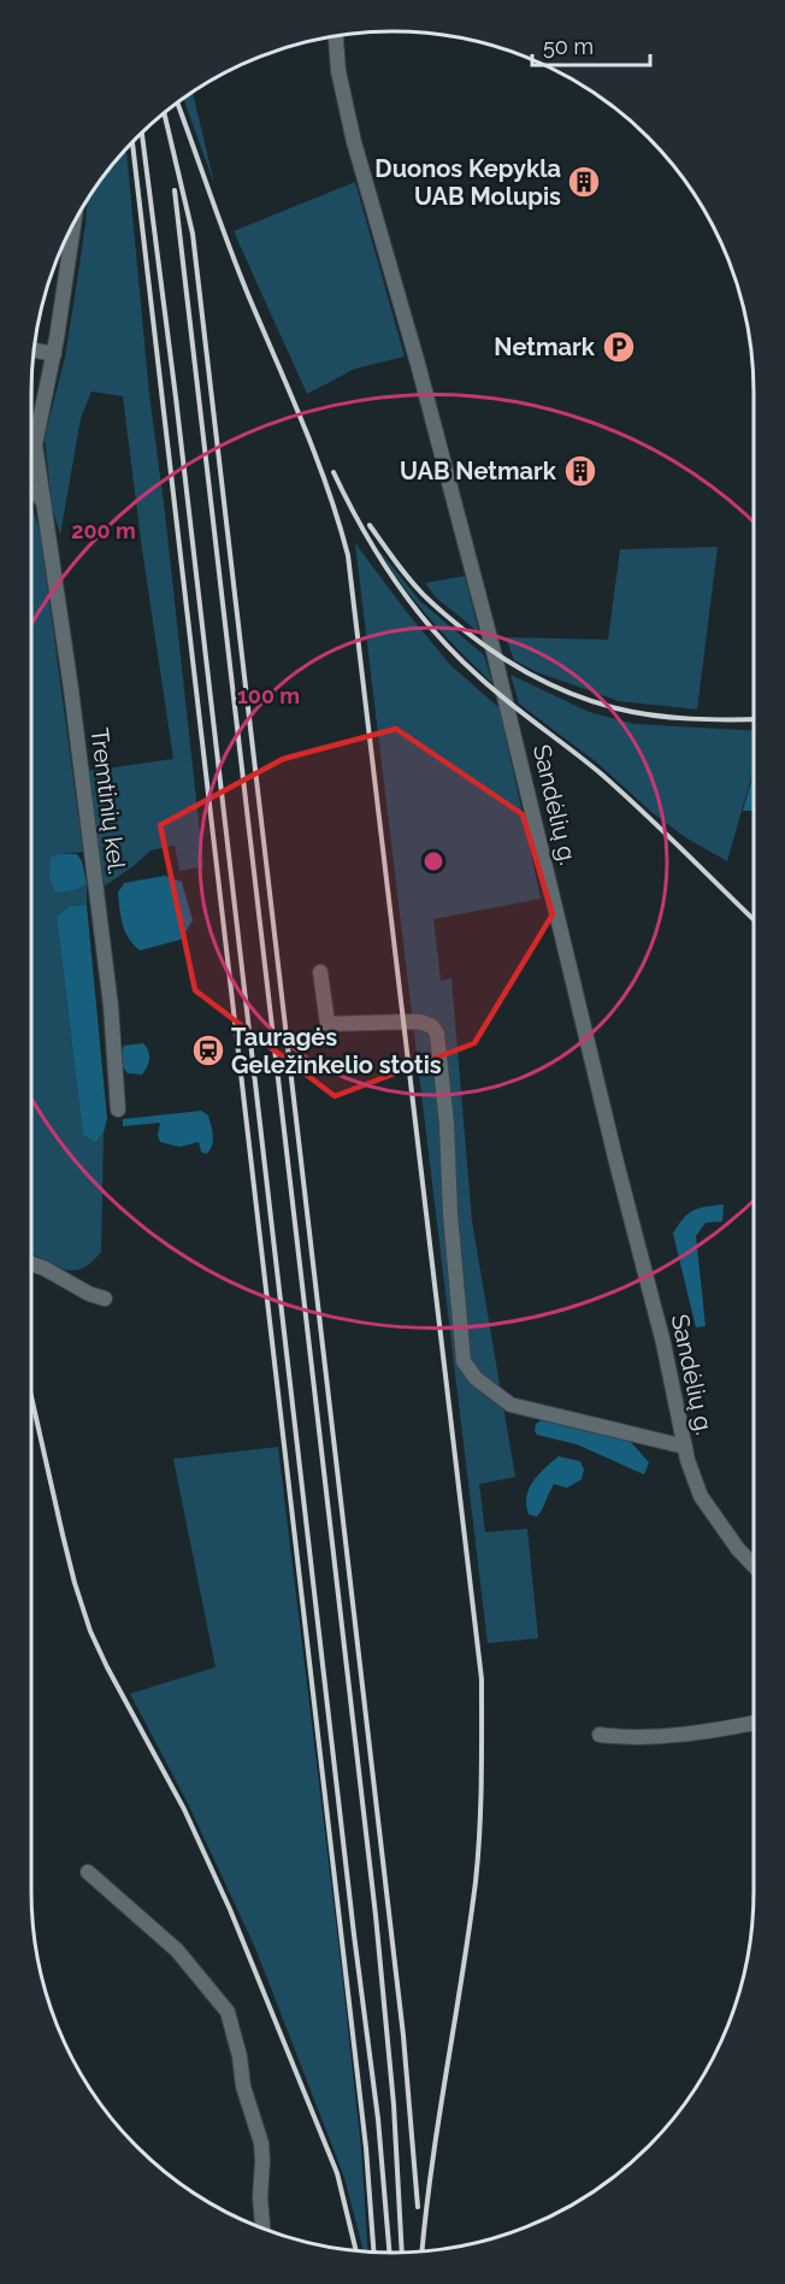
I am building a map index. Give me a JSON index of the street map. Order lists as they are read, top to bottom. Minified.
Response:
{"streets":{"street":["Tremtinių kel.","Sandėlių g."]},"places":{"building":["Duonos Kepykla UAB Molupis","UAB Netmark"],"parking":["Netmark"],"station":["Tauragės Geležinkelio stotis"]},"scale_bar":"50 m","rings":["200 m","100 m"]}
